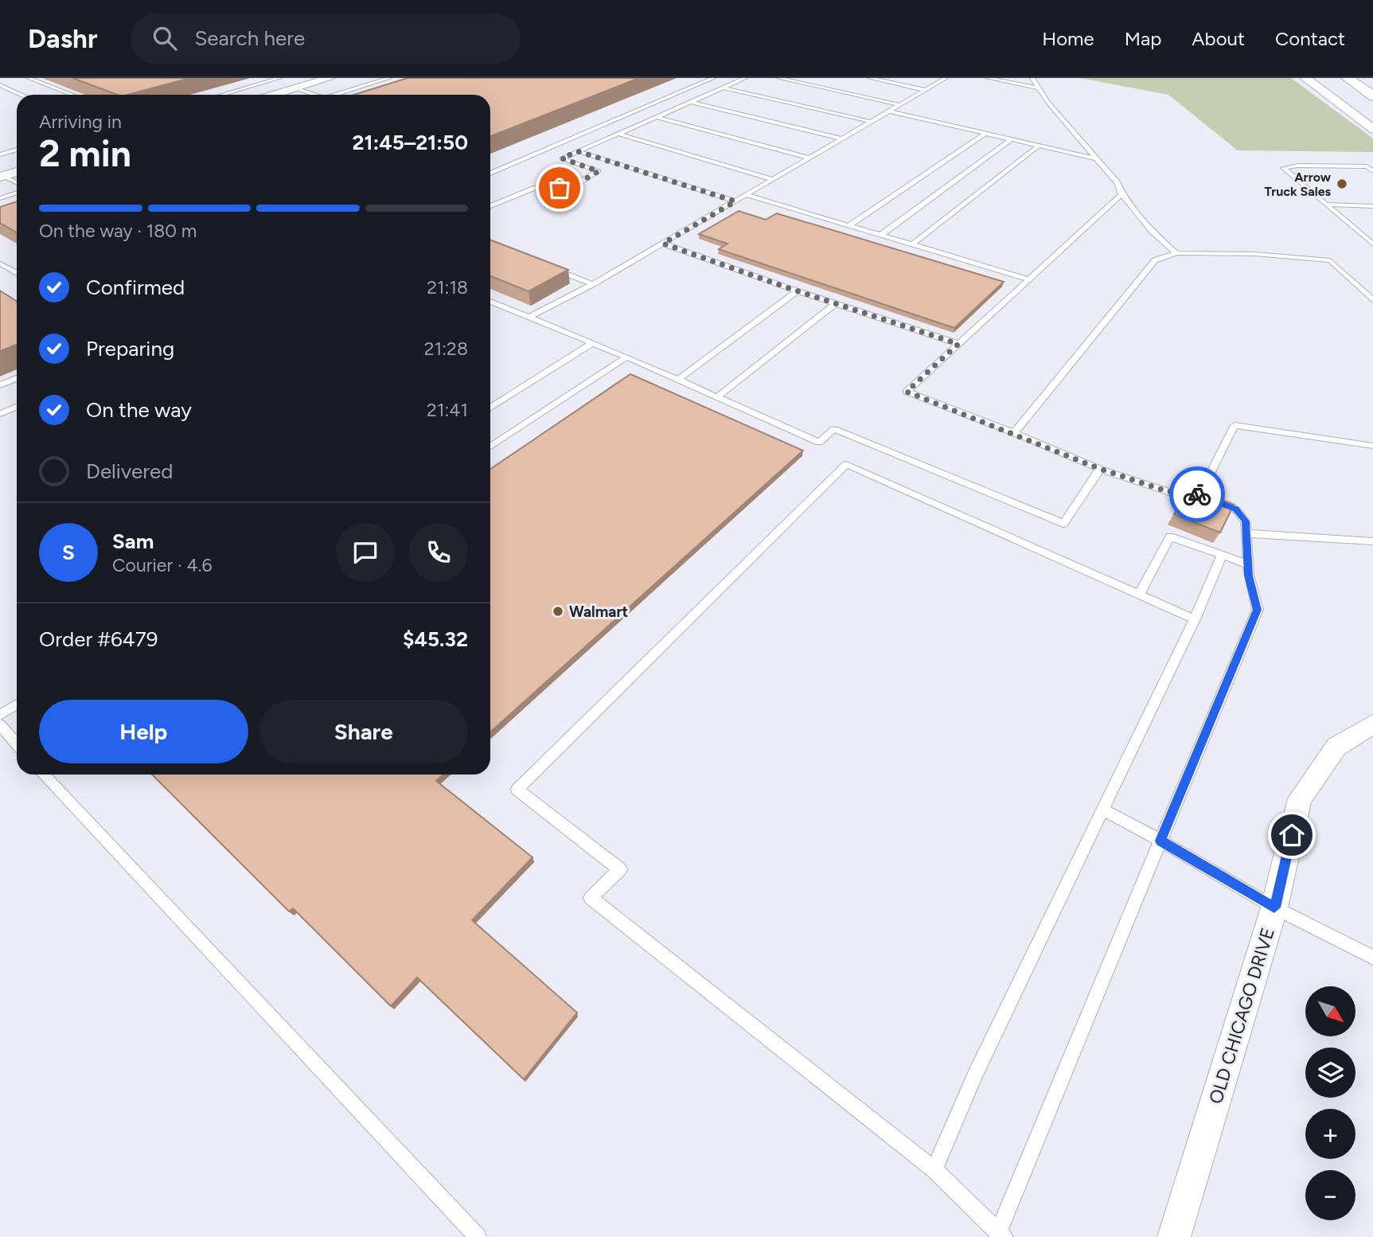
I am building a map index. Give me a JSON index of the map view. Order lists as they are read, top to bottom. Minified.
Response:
{"streets":{"street":["OLD CHICAGO DRIVE"]},"places":["Arrow Truck Sales","Walmart"],"north":"bottom right","page":{"header":"Dashr","search":"Search here","nav":["Home","Map","About","Contact"],"heading":["2 min","Arriving in","21:45–21:50"],"panel":["Sam","Courier · 4.6","Order #6479","$45.32"],"bar":"On the way · 180 m","list":[["Confirmed","21:18"],["Preparing","21:28"],["On the way","21:41"],"Delivered"],"round":"S","buttons":["Help","Share"],"map_buttons":["+","−"]}}
